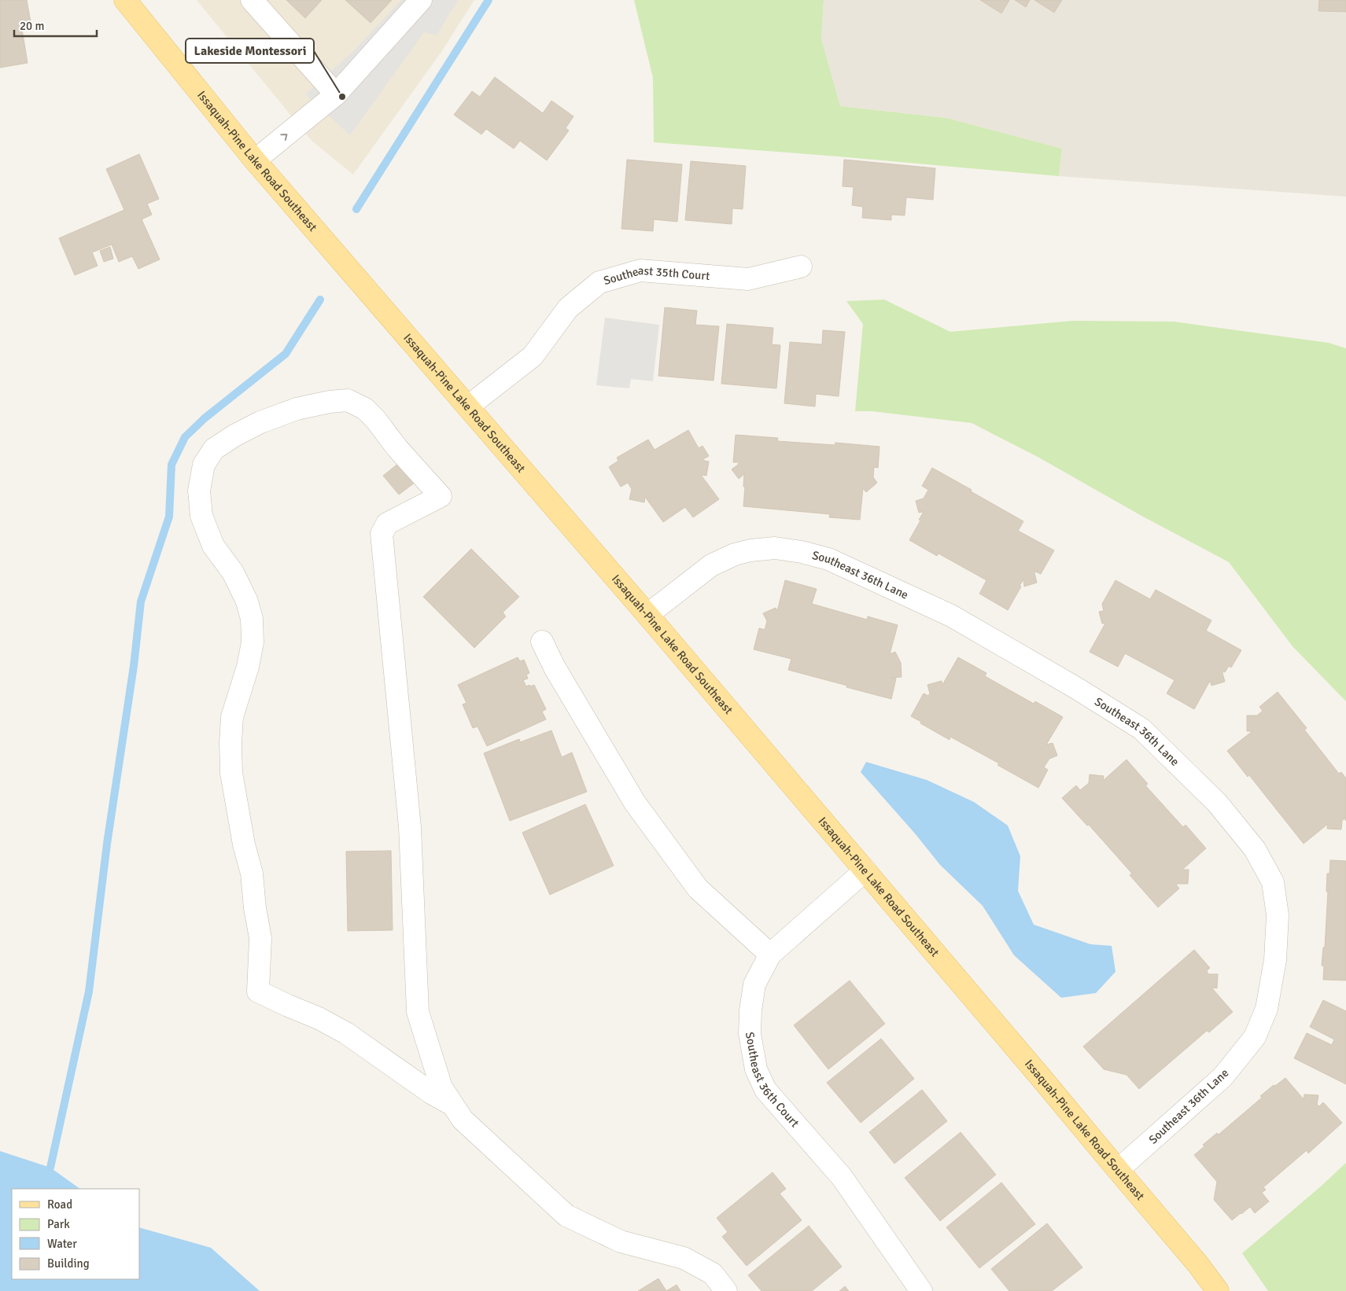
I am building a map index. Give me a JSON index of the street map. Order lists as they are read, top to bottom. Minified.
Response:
{"streets":{"main road":["Issaquah-Pine Lake Road Southeast"],"street":["Southeast 35th Court","Southeast 36th Lane","Southeast 36th Court"]},"crossings":[["Issaquah-Pine Lake Road Southeast","Southeast 35th Court"],["Issaquah-Pine Lake Road Southeast","Southeast 36th Lane"],["Issaquah-Pine Lake Road Southeast","Southeast 36th Court"]],"places":["Lakeside Montessori"],"legend":["Road","Park","Water","Building"],"scale_bar":"20 m"}
